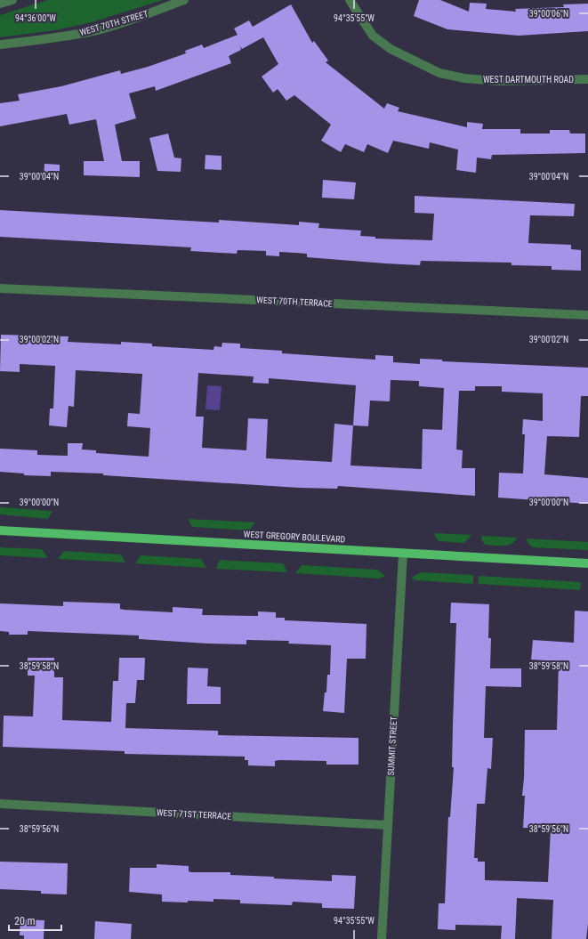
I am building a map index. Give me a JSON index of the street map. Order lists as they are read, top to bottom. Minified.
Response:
{"streets":{"main road":["WEST GREGORY BOULEVARD"],"street":["WEST 70TH STREET","WEST DARTMOUTH ROAD","WEST 70TH TERRACE","SUMMIT STREET","WEST 71ST TERRACE"]},"crossings":[["WEST GREGORY BOULEVARD","SUMMIT STREET"],["SUMMIT STREET","WEST 71ST TERRACE"]],"scale_bar":"20 m","coordinates":["39°00'06\"N","94°36'00\"W","94°35'55\"W","39°00'04\"N","39°00'02\"N","39°00'00\"N","38°59'58\"N","38°59'56\"N"]}
